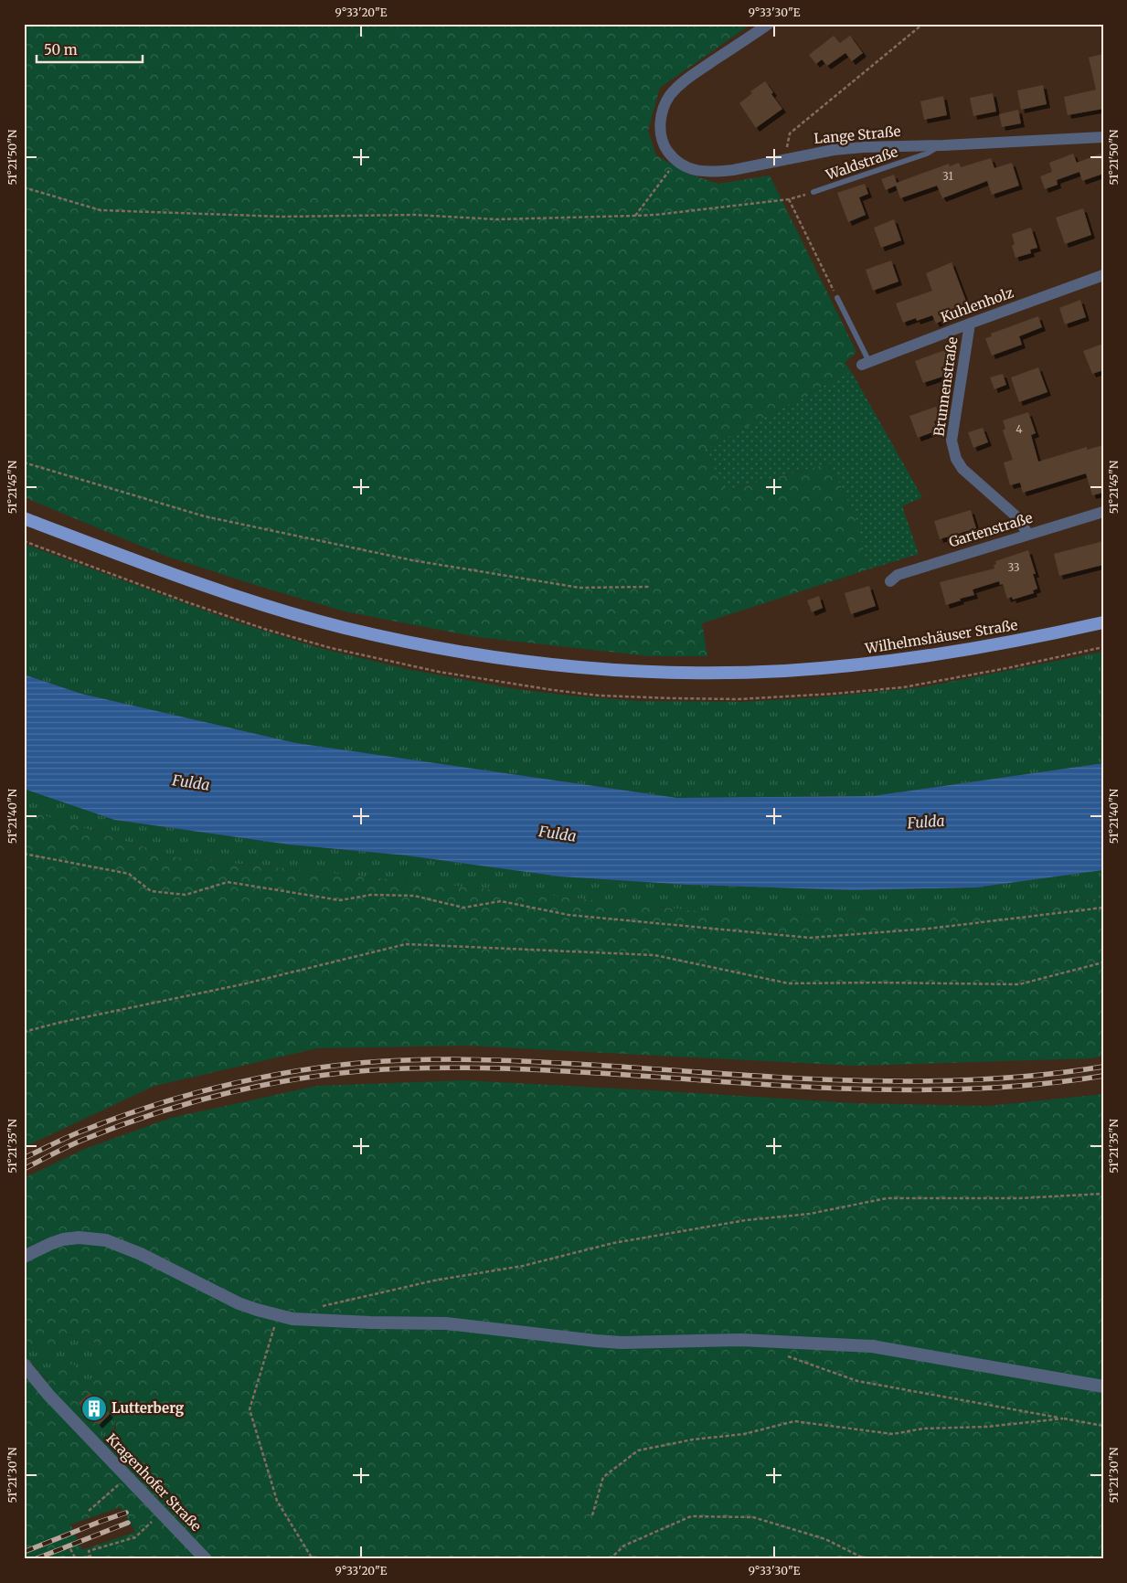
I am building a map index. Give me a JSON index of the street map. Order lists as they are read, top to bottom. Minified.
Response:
{"streets":{"main road":["Wilhelmshäuser Straße"],"street":["Lange Straße","Kuhlenholz","Brunnenstraße","Gartenstraße","Kragenhofer Straße"],"lane":["Waldstraße"]},"crossings":[["Lange Straße","Waldstraße"],["Kuhlenholz","Brunnenstraße"],["Brunnenstraße","Gartenstraße"]],"water":["Fulda"],"places":{"building":["Lutterberg"]},"house_numbers":["31","4","33"],"scale_bar":"50 m","coordinates":["9°33'20\"E","9°33'30\"E","51°21'50\"N","51°21'45\"N","51°21'40\"N","51°21'35\"N","51°21'30\"N"]}
